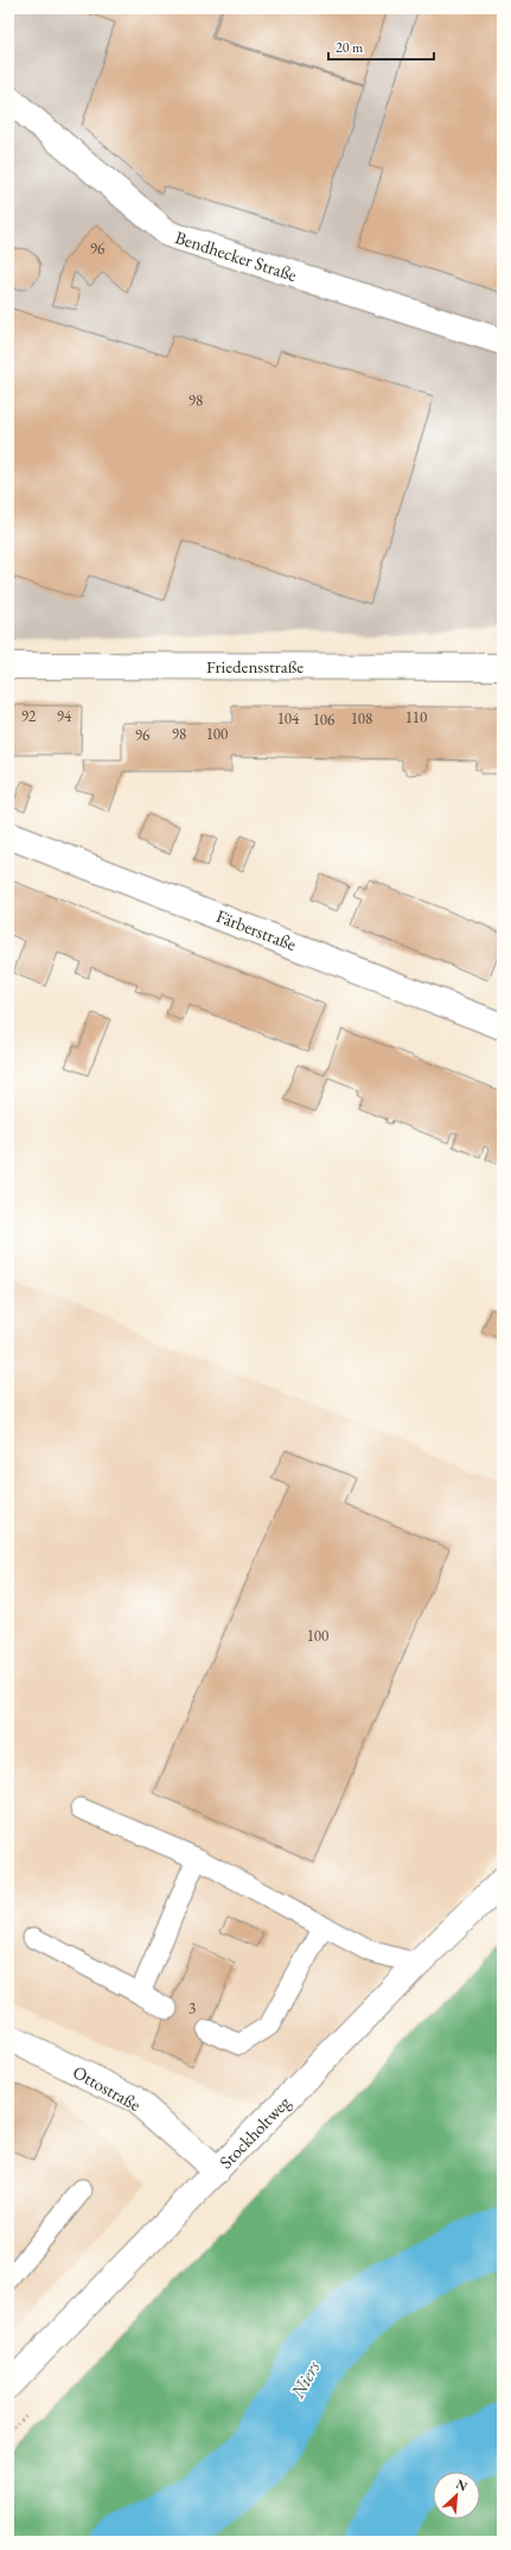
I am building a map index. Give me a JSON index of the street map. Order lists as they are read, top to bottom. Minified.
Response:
{"streets":{"street":["Bendhecker Straße","Friedensstraße","Färberstraße","Ottostraße","Stockholtweg"]},"crossings":[["Ottostraße","Stockholtweg"]],"water":["Niers"],"house_numbers":["96","98","92","94","110","104","108","106","98","100","96","100","3"],"scale_bar":"20 m","north":"top right"}
